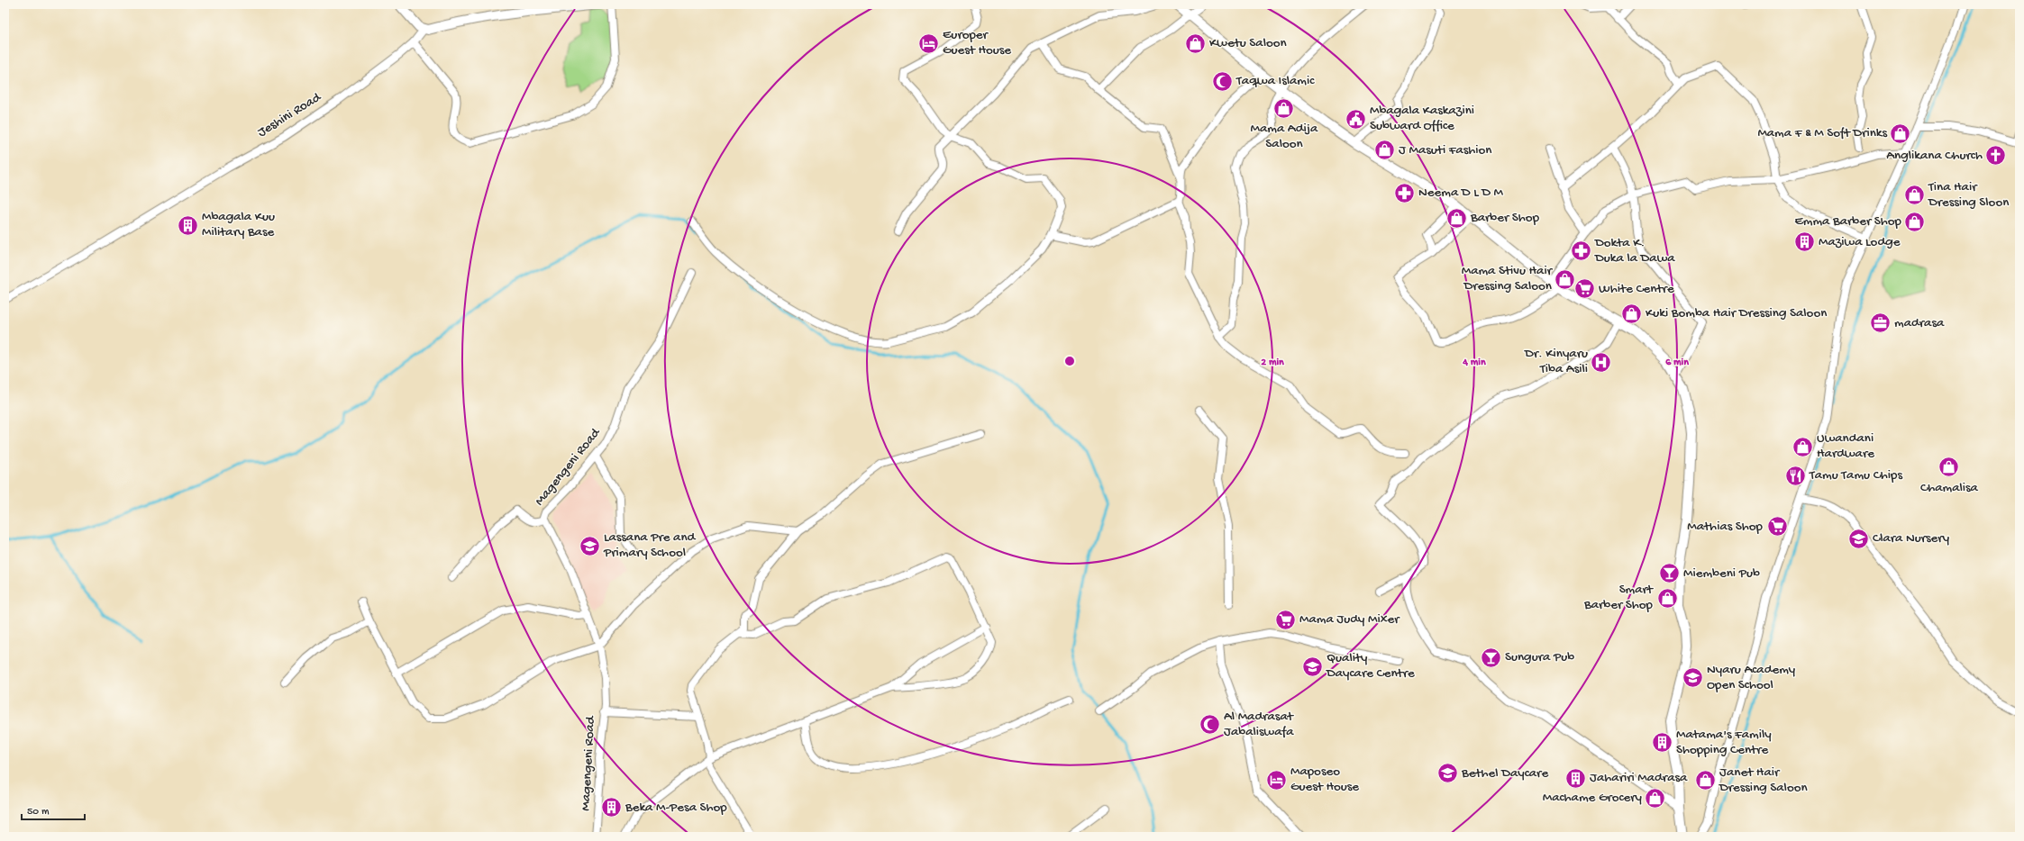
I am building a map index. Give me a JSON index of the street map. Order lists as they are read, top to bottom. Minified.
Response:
{"streets":{"street":["Jeshini Road","Magengeni Road"]},"places":{"hotel":["Europer Guest House","Maposeo Guest House"],"shop":["Kwetu Saloon","Mama Adija Saloon","Mama F & M Soft Drinks","J Masuti Fashion","Tina Hair Dressing Sloon","Barber Shop","Emma Barber Shop","Mama Stivu Hair Dressing Saloon","Kuki Bomba Hair Dressing Saloon","Uwandani Hardware","Chamalisa","Smart Barber Shop","Janet Hair Dressing Saloon","Machame Grocery"],"mosque":["Taqwa Islamic","Al Madrasat Jabaliswafa"],"public building":["Mbagala Kaskazini Subward Office"],"church":["Anglikana Church"],"pharmacy":["Neema D L D M","Dokta K. Duka la Dawa"],"building":["Mbagala Kuu Military Base","Maziwa Lodge","Matama's Family Shopping Centre","Jahariri Madrasa","Beka M-Pesa Shop"],"supermarket":["White Centre","Mathias Shop","Mama Judy Mixer"],"office":["madrasa"],"hospital":["Dr. Kinyaru Tiba Asili"],"restaurant":["Tamu Tamu Chips"],"school or university":["Clara Nursery","Lassana Pre and Primary School","Quality Daycare Centre","Nyaru Academy Open School","Bethel Daycare"],"bar":["Miembeni Pub","Sungura Pub"]},"scale_bar":"50 m","rings":["2 min","4 min","6 min"]}
